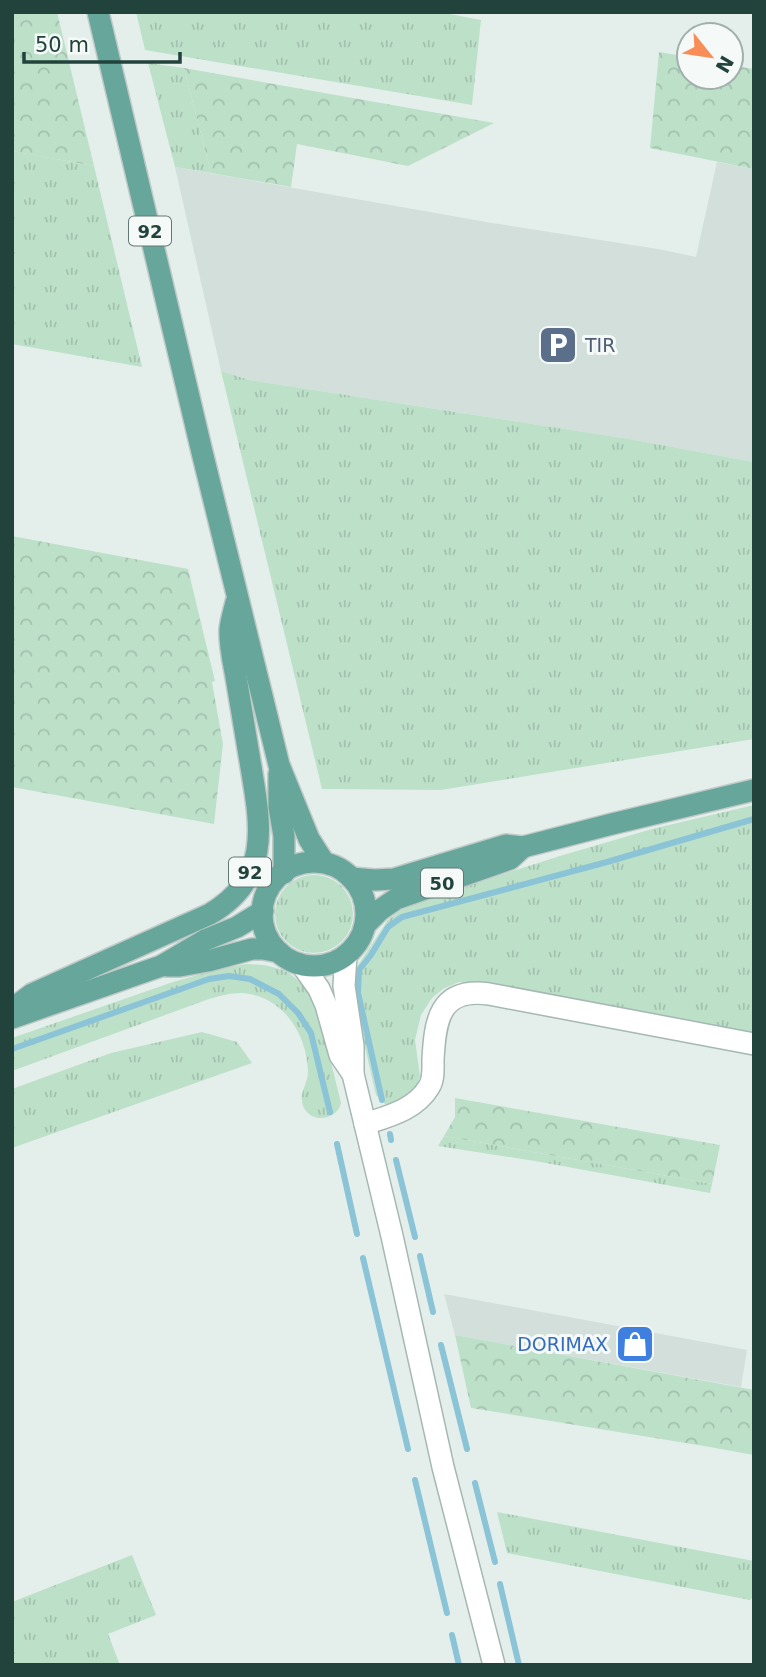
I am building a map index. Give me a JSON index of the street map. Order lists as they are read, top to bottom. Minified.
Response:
{"streets":{"main road":["92","50"]},"crossings":[["92","50"]],"places":{"parking":["TIR"],"shop":["DORIMAX"]},"scale_bar":"50 m","north":"bottom right"}
